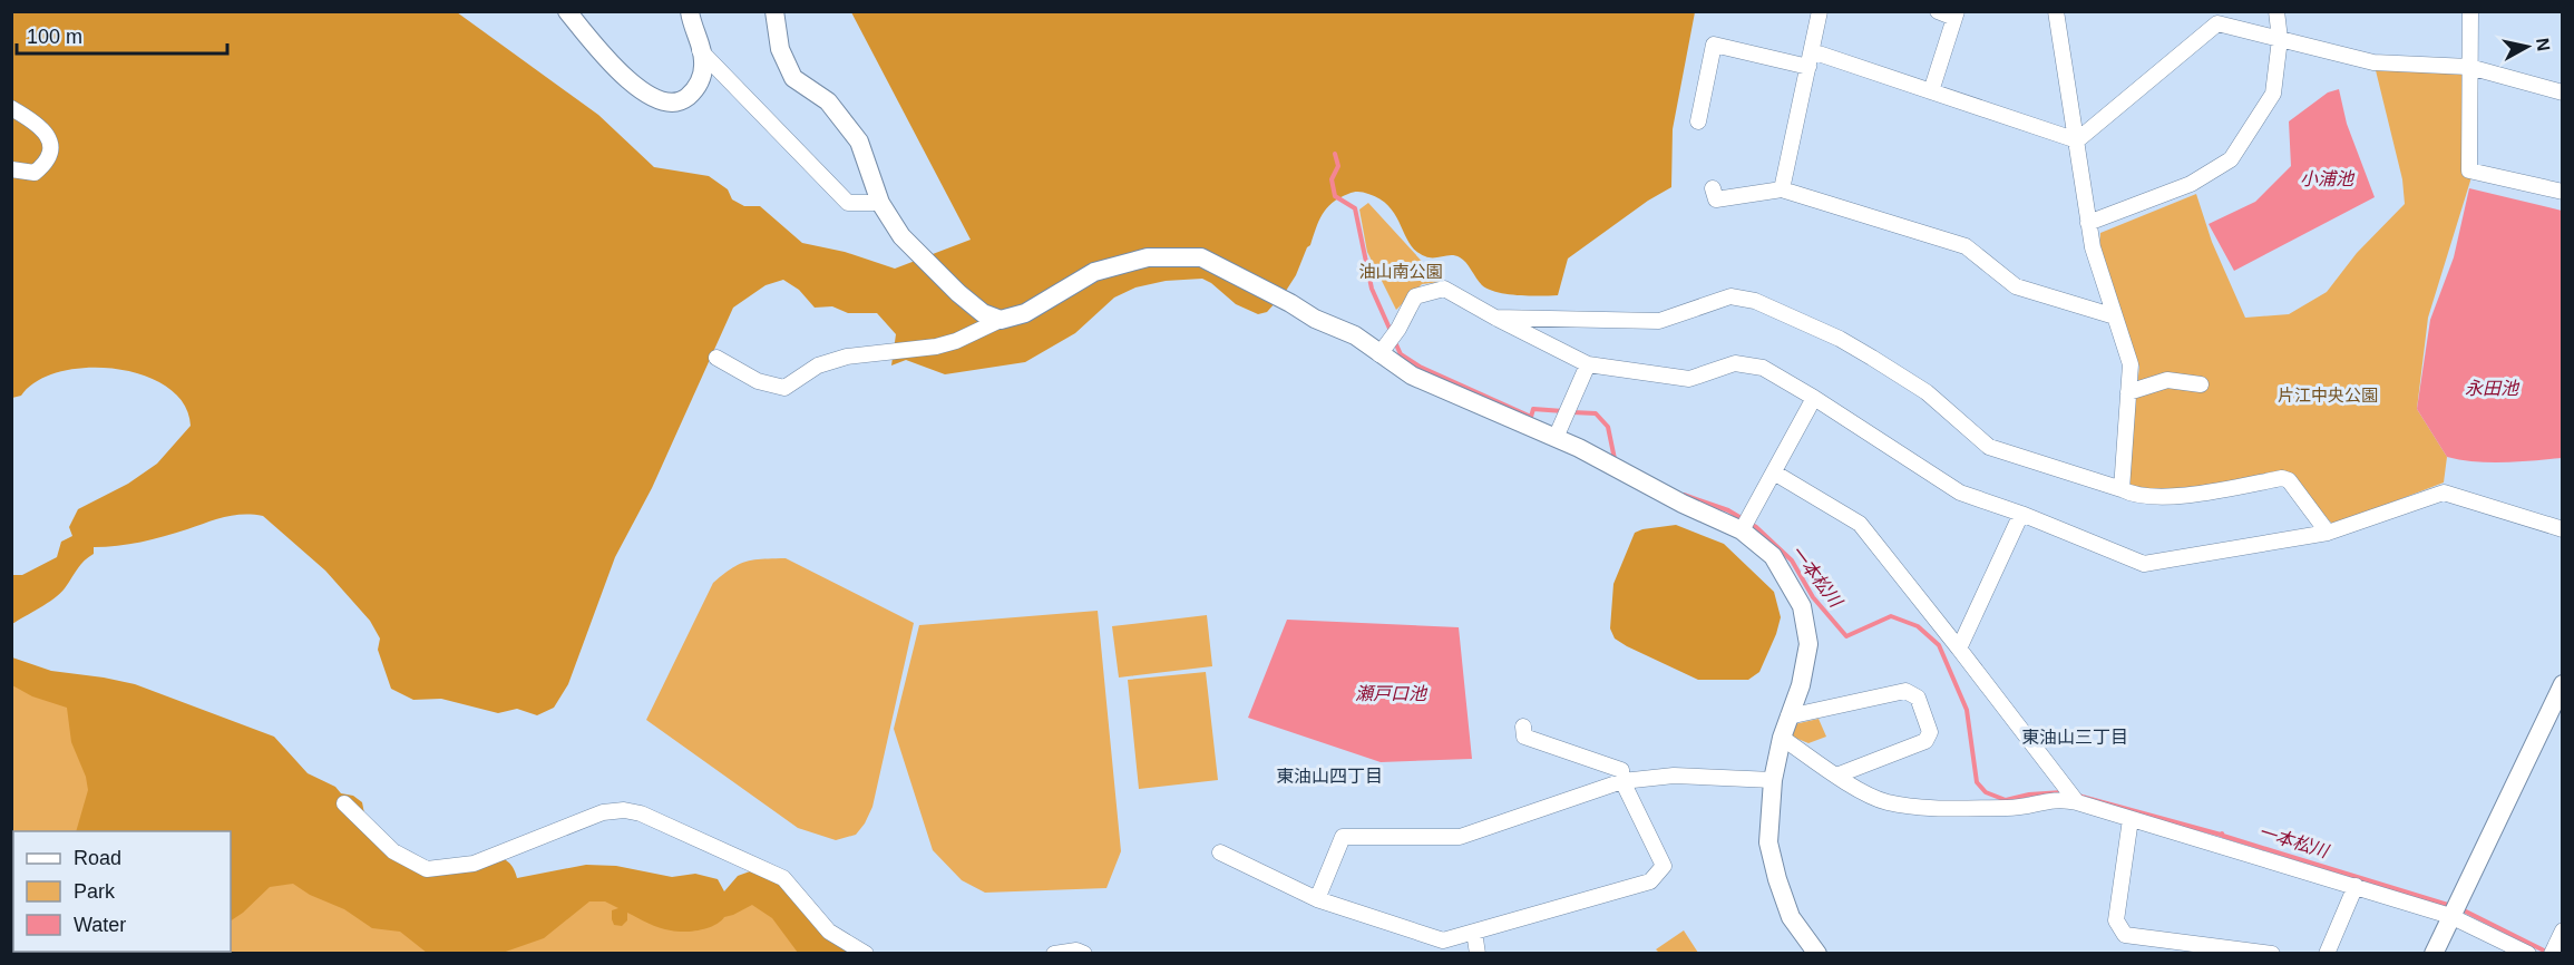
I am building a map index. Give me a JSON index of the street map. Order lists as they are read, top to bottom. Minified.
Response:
{"districts":["東油山三丁目","東油山四丁目"],"water":["小浦池","永田池","一本松川","瀬戸口池"],"parks":["油山南公園","片江中央公園"],"legend":["Road","Park","Water"],"scale_bar":"100 m","north":"right"}
